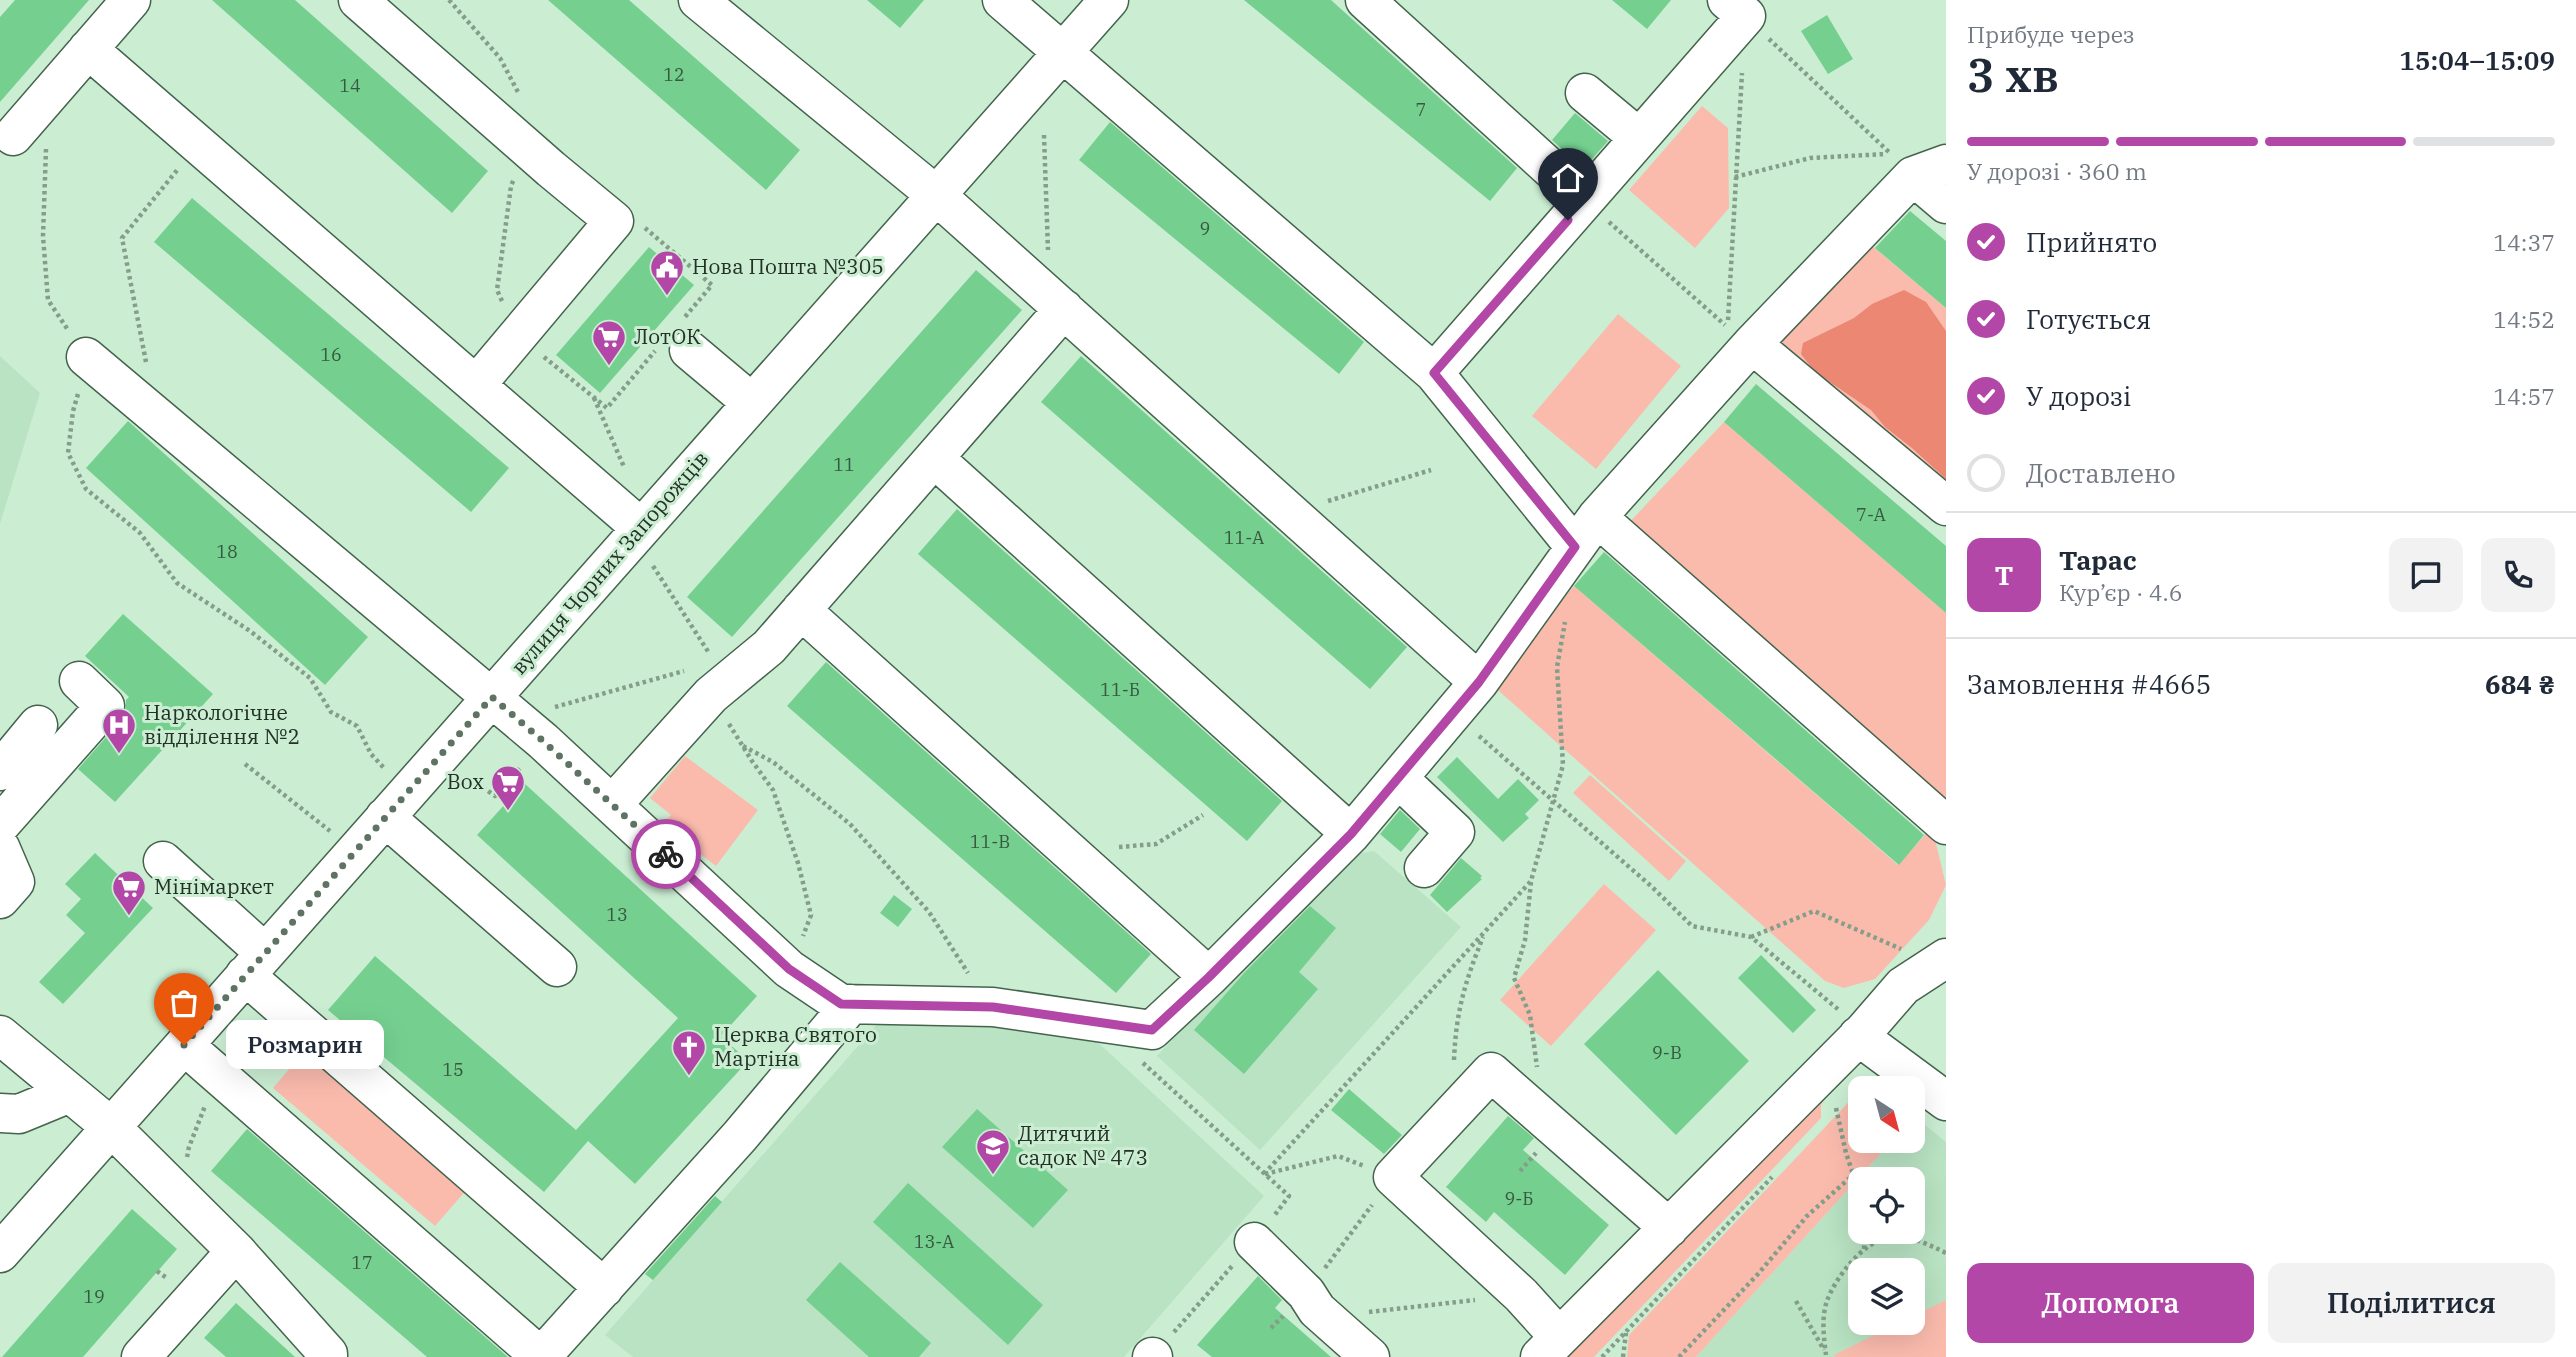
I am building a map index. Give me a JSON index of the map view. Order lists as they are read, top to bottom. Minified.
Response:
{"streets":{"street":["вулиця Чорних Запорожців"]},"places":{"public building":["Нова Пошта №305"],"supermarket":["ЛотОК","Box","Мінімаркет"],"hospital":["Наркологічне відділення №2"],"other":["Розмарин"],"church":["Церква Святого Мартіна"],"school or university":["Дитячий садок № 473"]},"house_numbers":["12","14","7","9","16","11","7-А","11-А","18","11-Б","11-В","13","9-В","15","9-Б","13-А","17","19"],"north":"bottom right","page":{"heading":["3 хв","Прибуде через","15:04–15:09"],"panel":["Тарас","Кур’єр · 4.6","Замовлення #4665","684 ₴"],"bar":"У дорозі · 360 m","list":[["Прийнято","14:37"],["Готується","14:52"],["У дорозі","14:57"],"Доставлено"],"round":"Т","bubble":"Розмарин","buttons":["Допомога","Поділитися"]}}
